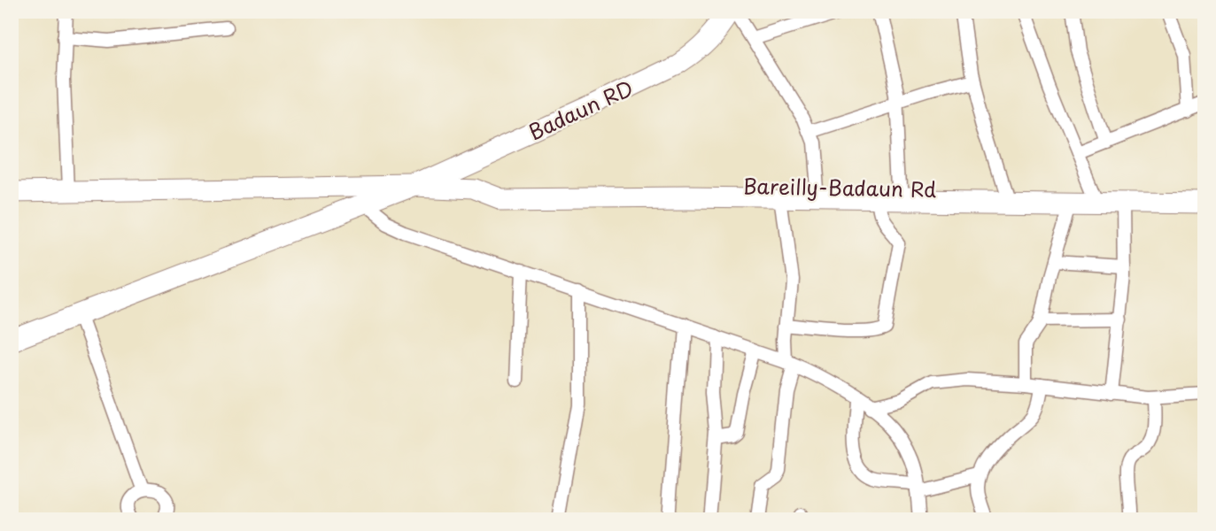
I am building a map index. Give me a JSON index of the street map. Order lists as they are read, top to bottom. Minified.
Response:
{"streets":{"main road":["Badaun RD","Bareilly-Badaun Rd"]}}
